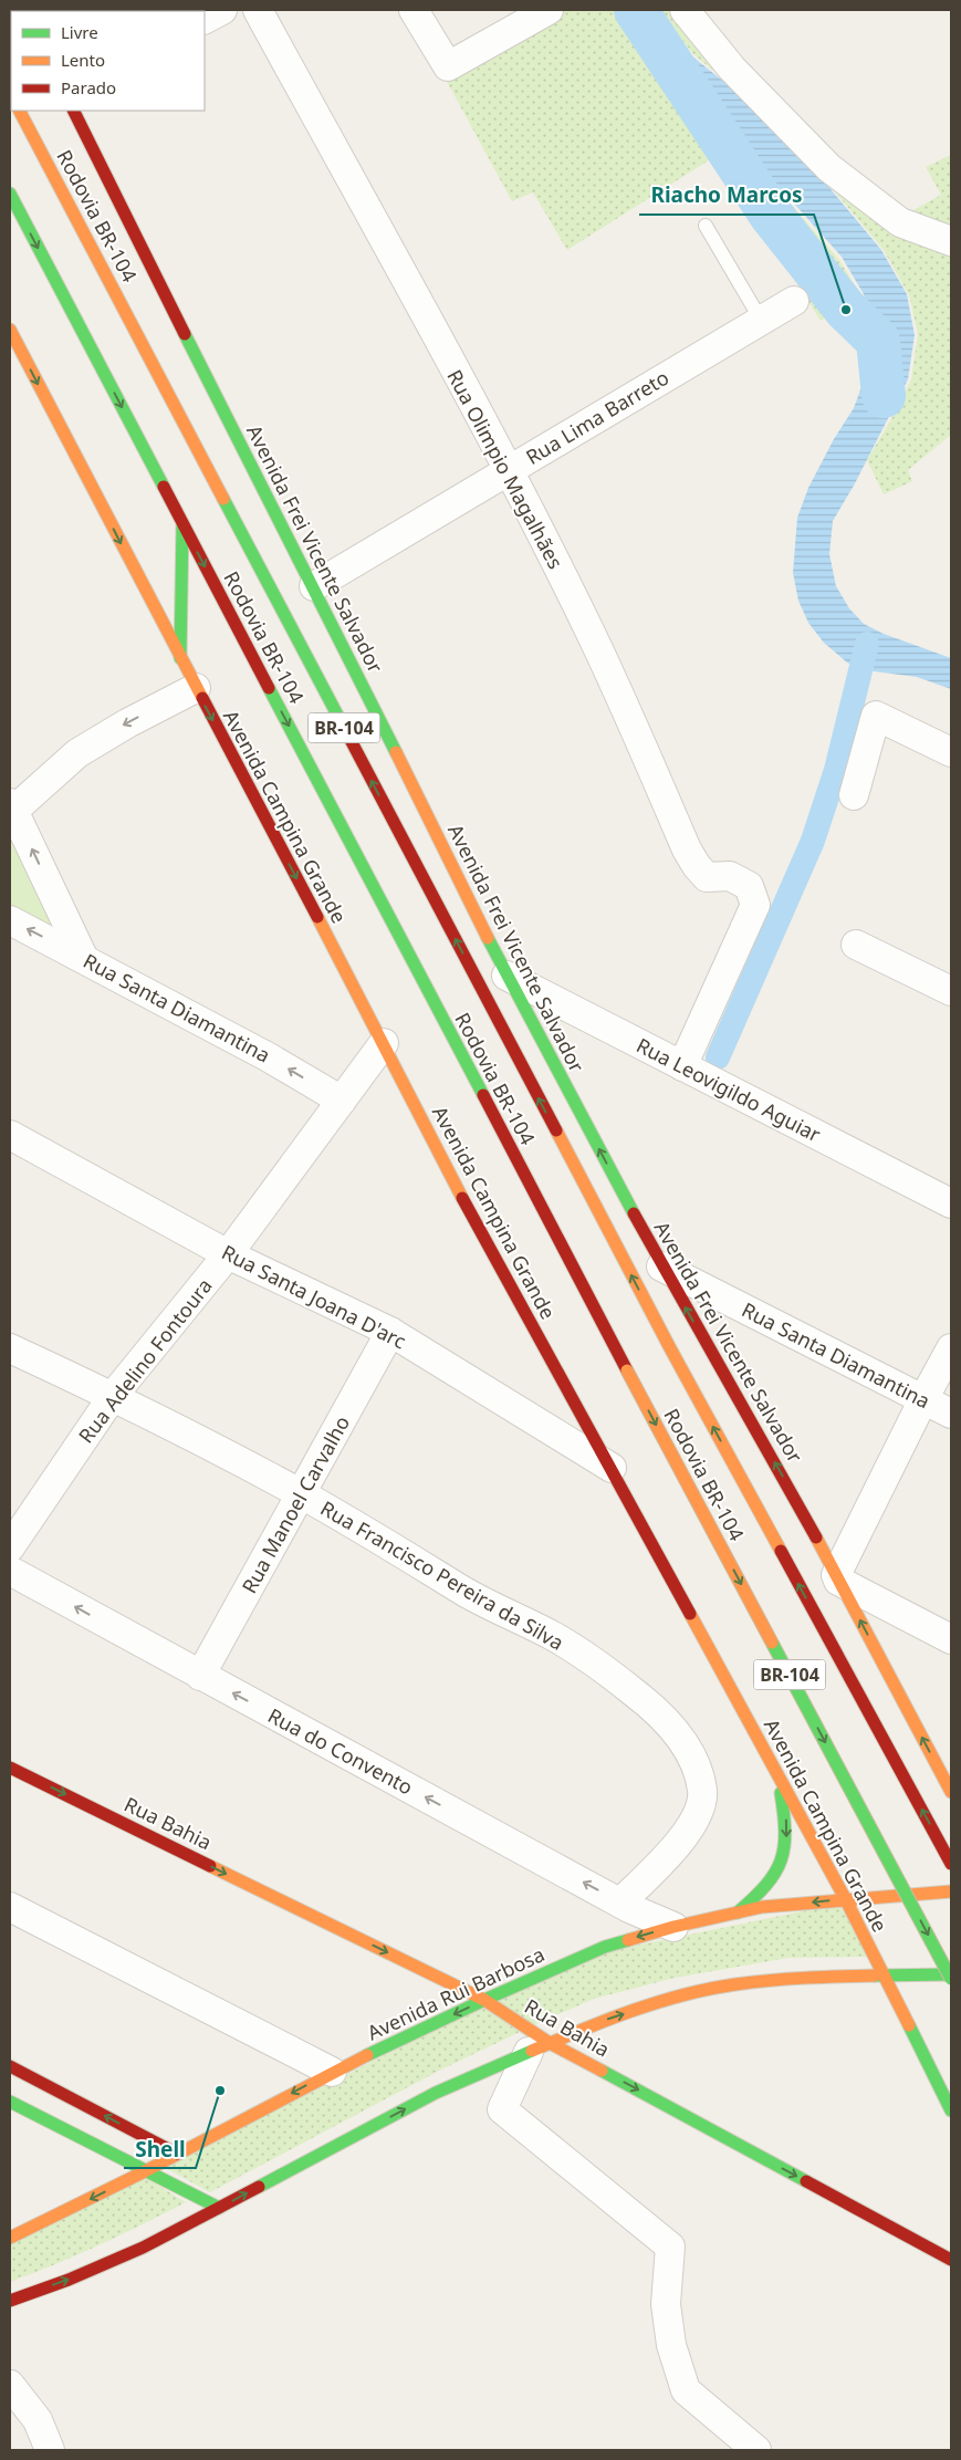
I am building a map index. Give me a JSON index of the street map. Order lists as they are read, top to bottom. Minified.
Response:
{"streets":{"main road":["Rodovia BR-104","Avenida Frei Vicente Salvador","BR-104","Avenida Campina Grande","Rua Bahia","Avenida Rui Barbosa"],"street":["Rua Lima Barreto","Rua Olimpio Magalhães","Rua Santa Diamantina","Rua Leovigildo Aguiar","Rua Santa Joana D'arc","Rua Adelino Fontoura","Rua Manoel Carvalho","Rua Francisco Pereira da Silva","Rua do Convento"]},"crossings":[["Rua Lima Barreto","Rua Olimpio Magalhães"],["Rua Lima Barreto","Avenida Frei Vicente Salvador"],["Rua Olimpio Magalhães","Rua Leovigildo Aguiar"],["Avenida Frei Vicente Salvador","Rua Santa Diamantina"],["Avenida Frei Vicente Salvador","Rua Leovigildo Aguiar"],["Avenida Campina Grande","Rua Santa Joana D'arc"],["Avenida Campina Grande","Rua Adelino Fontoura"],["Avenida Campina Grande","Avenida Rui Barbosa"],["Rua Santa Diamantina","Rua Adelino Fontoura"],["Rua Santa Joana D'arc","Rua Adelino Fontoura"],["Rua Santa Joana D'arc","Rua Manoel Carvalho"],["Rua Adelino Fontoura","Rua Francisco Pereira da Silva"],["Rua Manoel Carvalho","Rua Francisco Pereira da Silva"],["Rua Manoel Carvalho","Rua do Convento"],["Rua Francisco Pereira da Silva","Rua do Convento"],["Rua do Convento","Avenida Rui Barbosa"],["Rua Bahia","Avenida Rui Barbosa"]],"one_way":["Avenida Frei Vicente Salvador","Avenida Campina Grande","Rua Santa Diamantina","Rua do Convento","Rua Bahia"],"places":["Riacho Marcos","Shell"],"legend":["Livre","Lento","Parado"]}
